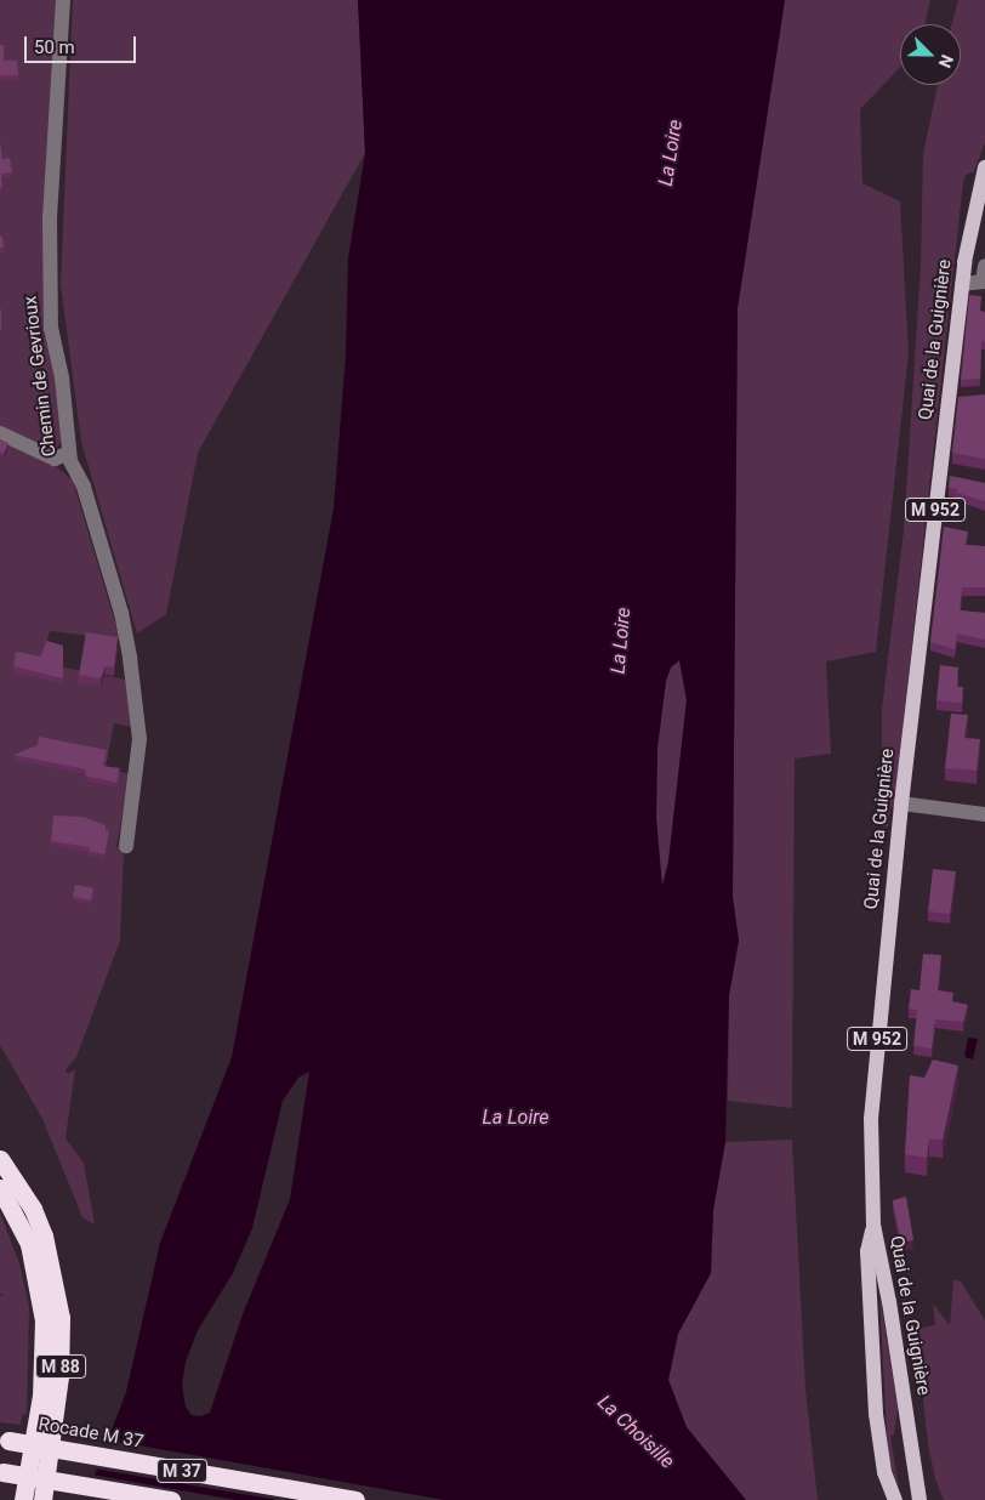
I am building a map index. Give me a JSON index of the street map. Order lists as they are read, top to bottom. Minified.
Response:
{"streets":{"highway":["M 88","Rocade M 37","M 37"],"main road":["Quai de la Guignière","M 952"],"street":["Chemin de Gevrioux"]},"water":["La Loire","La Choisille"],"scale_bar":"50 m","north":"bottom right"}
